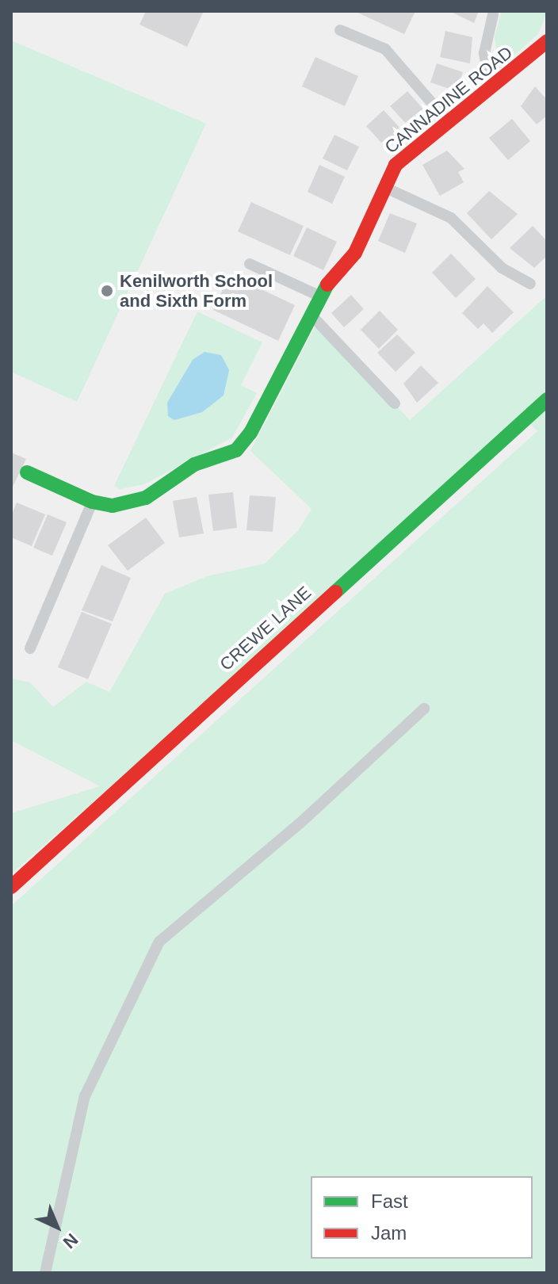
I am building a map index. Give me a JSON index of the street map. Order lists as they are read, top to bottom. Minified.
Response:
{"streets":{"street":["CANNADINE ROAD","CREWE LANE"]},"places":["Kenilworth School and Sixth Form"],"legend":["Fast","Jam"],"north":"bottom right"}
